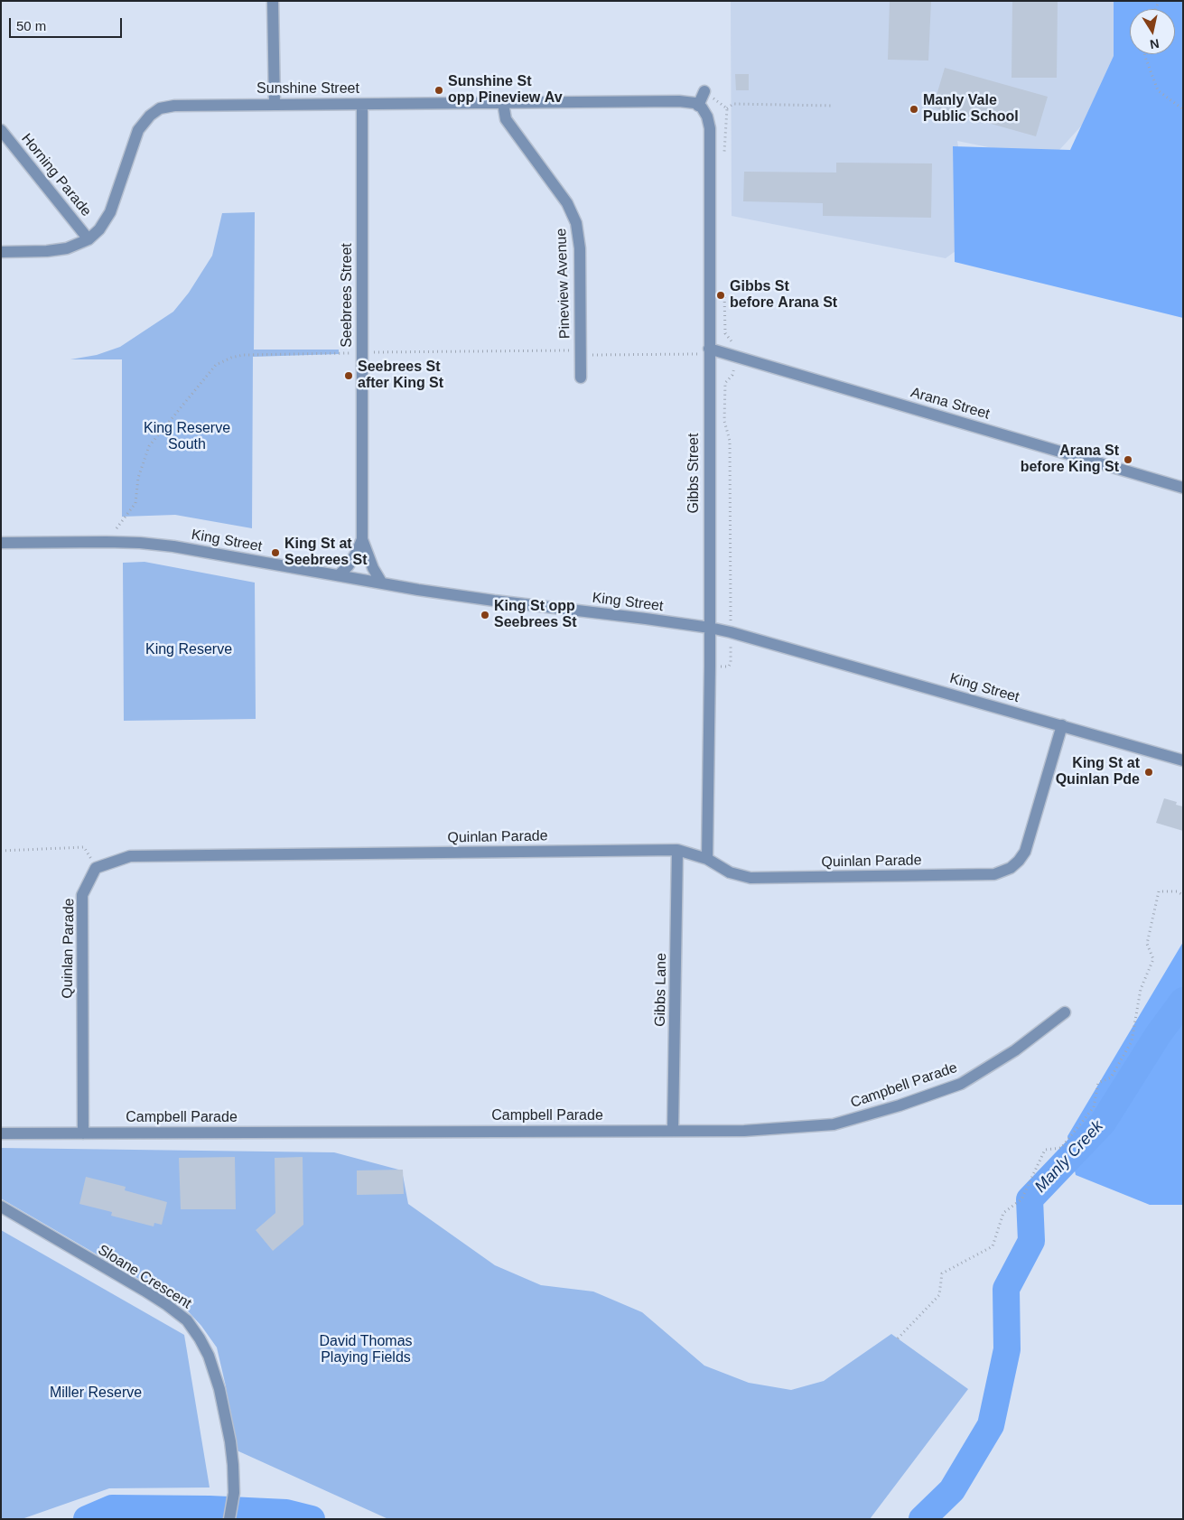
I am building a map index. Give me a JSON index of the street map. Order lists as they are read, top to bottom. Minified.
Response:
{"streets":{"street":["Sunshine Street","Horning Parade","Pineview Avenue","Seebrees Street","Arana Street","Gibbs Street","King Street","Quinlan Parade","Gibbs Lane","Campbell Parade","Sloane Crescent"]},"crossings":[["Sunshine Street","Horning Parade"],["Sunshine Street","Pineview Avenue"],["Sunshine Street","Seebrees Street"],["Sunshine Street","Gibbs Street"],["Seebrees Street","King Street"],["Arana Street","Gibbs Street"],["Gibbs Street","King Street"],["Gibbs Street","Quinlan Parade"],["King Street","Quinlan Parade"],["Quinlan Parade","Gibbs Lane"],["Quinlan Parade","Campbell Parade"],["Gibbs Lane","Campbell Parade"]],"water":["Manly Creek"],"parks":["King Reserve South","King Reserve","David Thomas Playing Fields","Miller Reserve"],"places":["Sunshine St opp Pineview Av","Manly Vale Public School","Gibbs St before Arana St","Seebrees St after King St","Arana St before King St","King St at Seebrees St","King St opp Seebrees St","King St at Quinlan Pde"],"scale_bar":"50 m","north":"bottom"}
